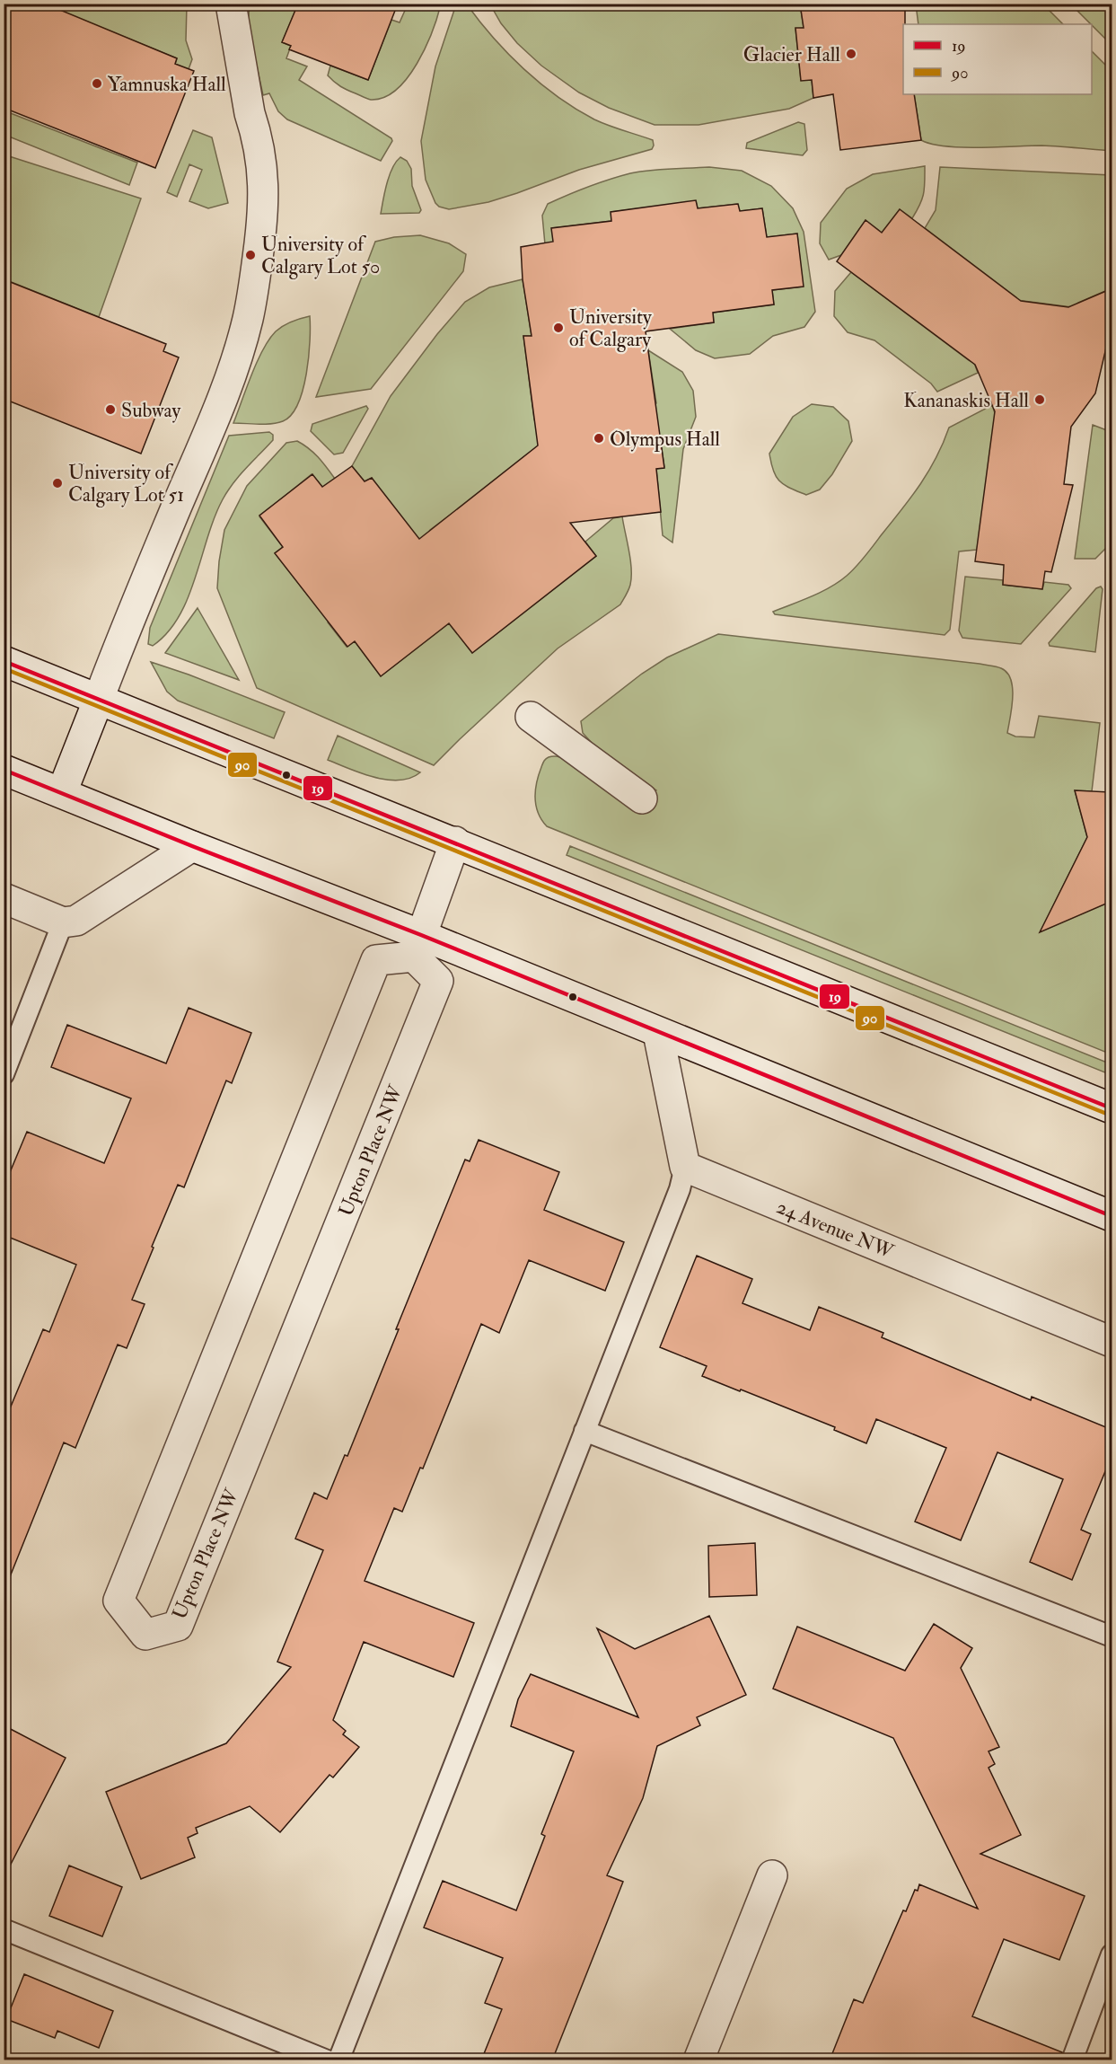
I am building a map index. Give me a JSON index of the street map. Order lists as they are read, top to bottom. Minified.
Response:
{"streets":{"street":["Upton Place NW","24 Avenue NW"]},"places":["Glacier Hall","Yamnuska Hall","University of Calgary Lot 50","University of Calgary","Kananaskis Hall","Subway","Olympus Hall","University of Calgary Lot 51"],"lines":["transit line 19","transit line 90"],"legend":["19","90"]}
